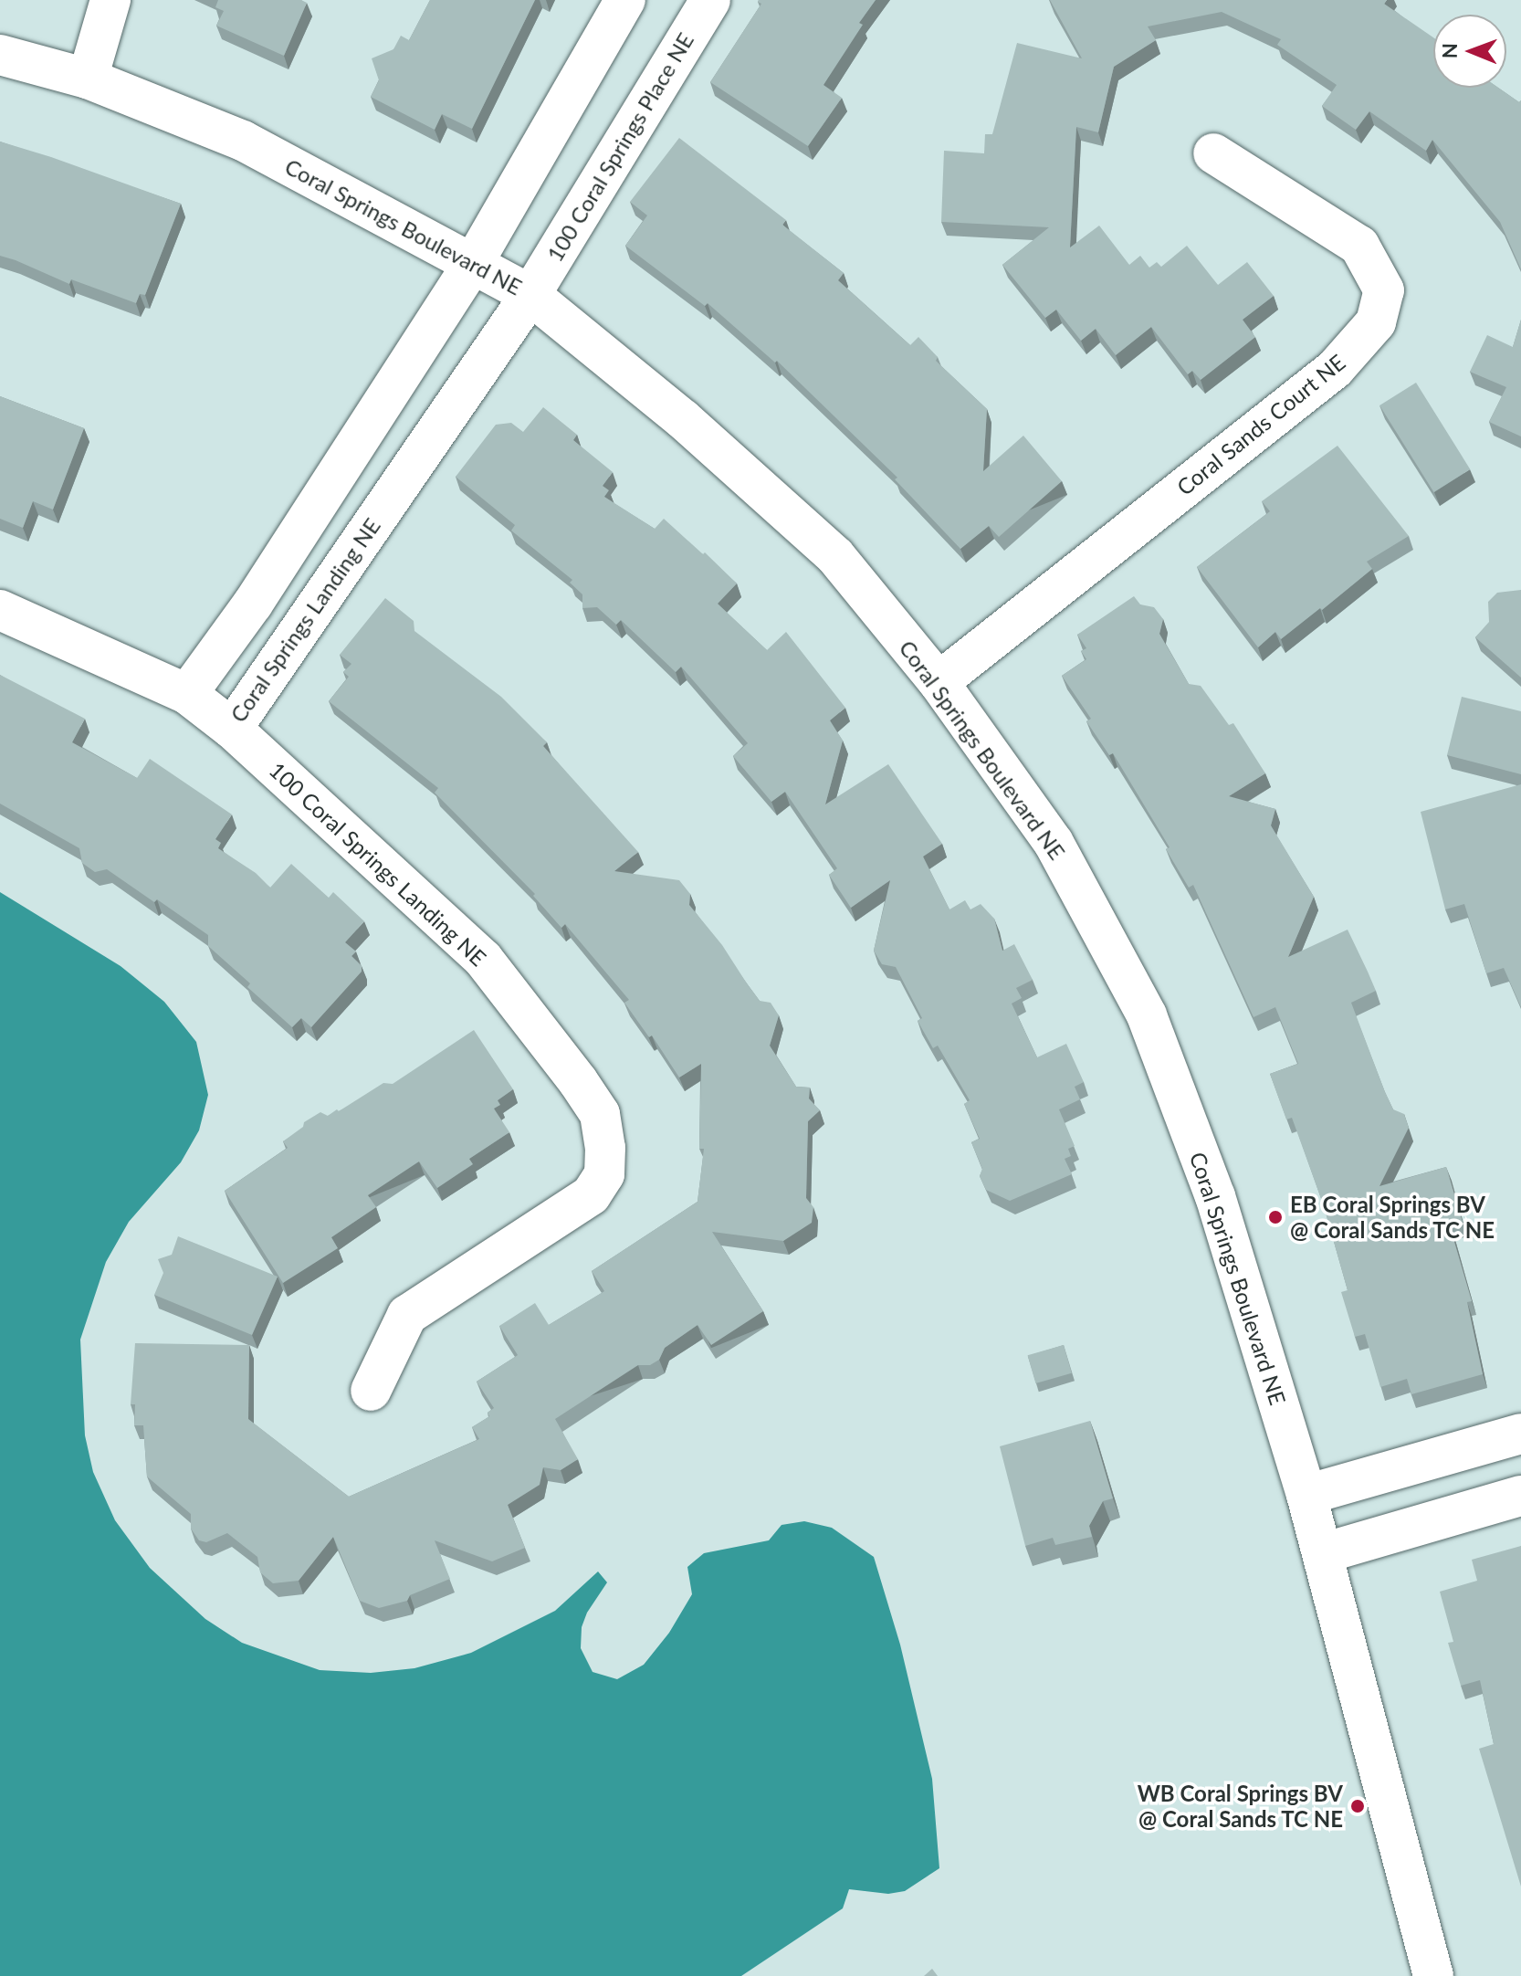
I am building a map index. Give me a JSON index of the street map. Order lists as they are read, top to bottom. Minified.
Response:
{"streets":{"street":["100 Coral Springs Place NE","Coral Springs Boulevard NE","Coral Sands Court NE","Coral Springs Landing NE","100 Coral Springs Landing NE"]},"crossings":[["100 Coral Springs Place NE","Coral Springs Boulevard NE"],["100 Coral Springs Place NE","Coral Springs Landing NE"],["Coral Springs Boulevard NE","Coral Sands Court NE"],["Coral Springs Boulevard NE","Coral Springs Landing NE"],["Coral Springs Landing NE","100 Coral Springs Landing NE"]],"places":["EB Coral Springs BV @ Coral Sands TC NE","WB Coral Springs BV @ Coral Sands TC NE"],"north":"left"}
